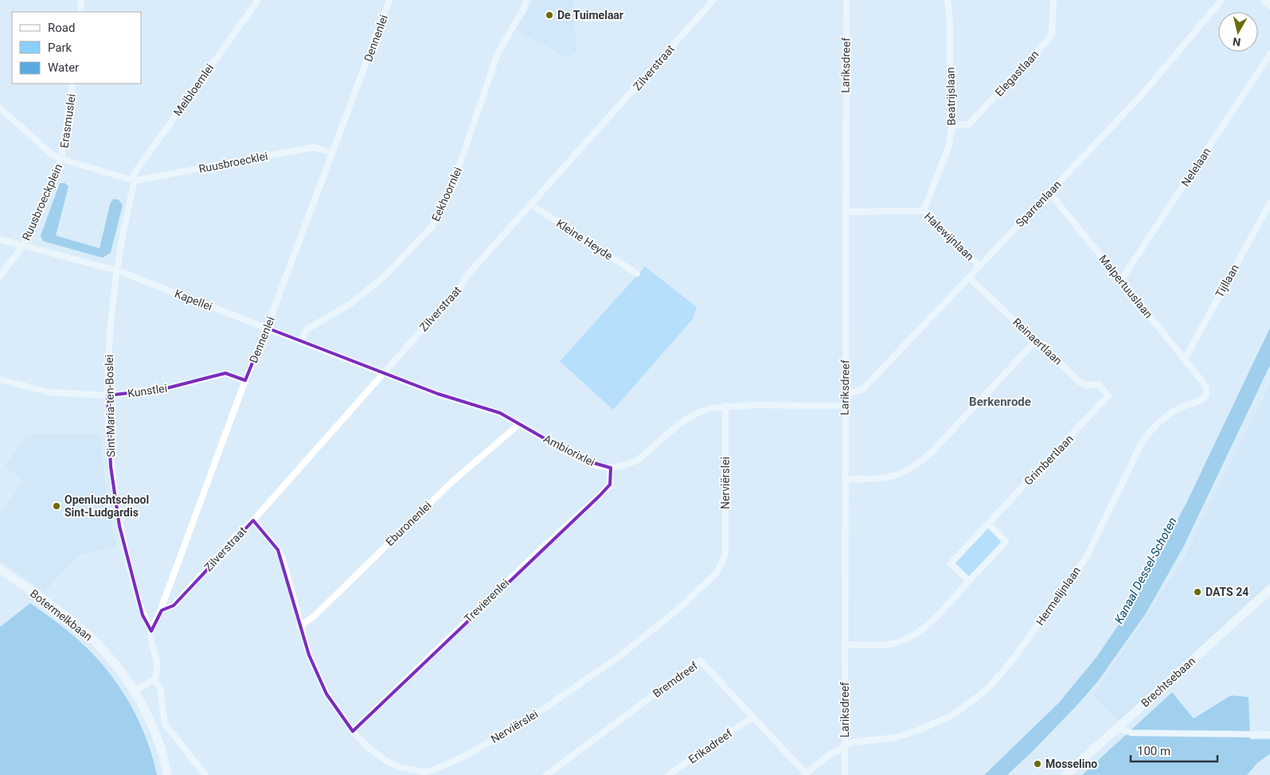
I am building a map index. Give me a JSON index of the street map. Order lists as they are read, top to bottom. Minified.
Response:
{"streets":{"main road":["Botermelkbaan","Brechtsebaan"],"street":["Dennenlei","Lariksdreef","Zilverstraat","Elegastlaan","Meibloemlei","Beatrijslaan","Erasmuslei","Ruusbroecklei","Nelelaan","Eekhoornlei","Ruusbroeckplein","Sparrenlaan","Halewijnlaan","Kleine Heyde","Tijllaan","Malpertuuslaan","Kapellei","Reinaertlaan","Kunstlei","Sint-Maria-ten-Boslei","Ambiorixlei","Grimbertlaan","Nerviërslei","Eburonenlei","Hermelijnlaan","Trevierenlei","Bremdreef","Erikadreef"]},"crossings":[["Dennenlei","Zilverstraat"],["Dennenlei","Ruusbroecklei"],["Dennenlei","Kapellei"],["Dennenlei","Kunstlei"],["Dennenlei","Sint-Maria-ten-Boslei"],["Lariksdreef","Sparrenlaan"],["Lariksdreef","Halewijnlaan"],["Lariksdreef","Ambiorixlei"],["Lariksdreef","Hermelijnlaan"],["Zilverstraat","Kleine Heyde"],["Zilverstraat","Kapellei"],["Zilverstraat","Ambiorixlei"],["Zilverstraat","Nerviërslei"],["Elegastlaan","Beatrijslaan"],["Meibloemlei","Ruusbroecklei"],["Meibloemlei","Ruusbroeckplein"],["Beatrijslaan","Halewijnlaan"],["Erasmuslei","Ruusbroeckplein"],["Ruusbroecklei","Ruusbroeckplein"],["Nelelaan","Malpertuuslaan"],["Eekhoornlei","Kapellei"],["Ruusbroeckplein","Kapellei"],["Sparrenlaan","Halewijnlaan"],["Sparrenlaan","Malpertuuslaan"],["Sparrenlaan","Reinaertlaan"],["Tijllaan","Malpertuuslaan"],["Malpertuuslaan","Hermelijnlaan"],["Kapellei","Sint-Maria-ten-Boslei"],["Kapellei","Ambiorixlei"],["Reinaertlaan","Grimbertlaan"],["Kunstlei","Sint-Maria-ten-Boslei"],["Ambiorixlei","Nerviërslei"],["Ambiorixlei","Eburonenlei"],["Ambiorixlei","Trevierenlei"],["Nerviërslei","Eburonenlei"],["Nerviërslei","Trevierenlei"],["Bremdreef","Erikadreef"]],"districts":["Berkenrode"],"water":["Kanaal Dessel-Schoten"],"places":["De Tuimelaar","Openluchtschool Sint-Ludgardis","DATS 24","Mosselino"],"legend":["Road","Park","Water"],"scale_bar":"100 m","north":"bottom"}
